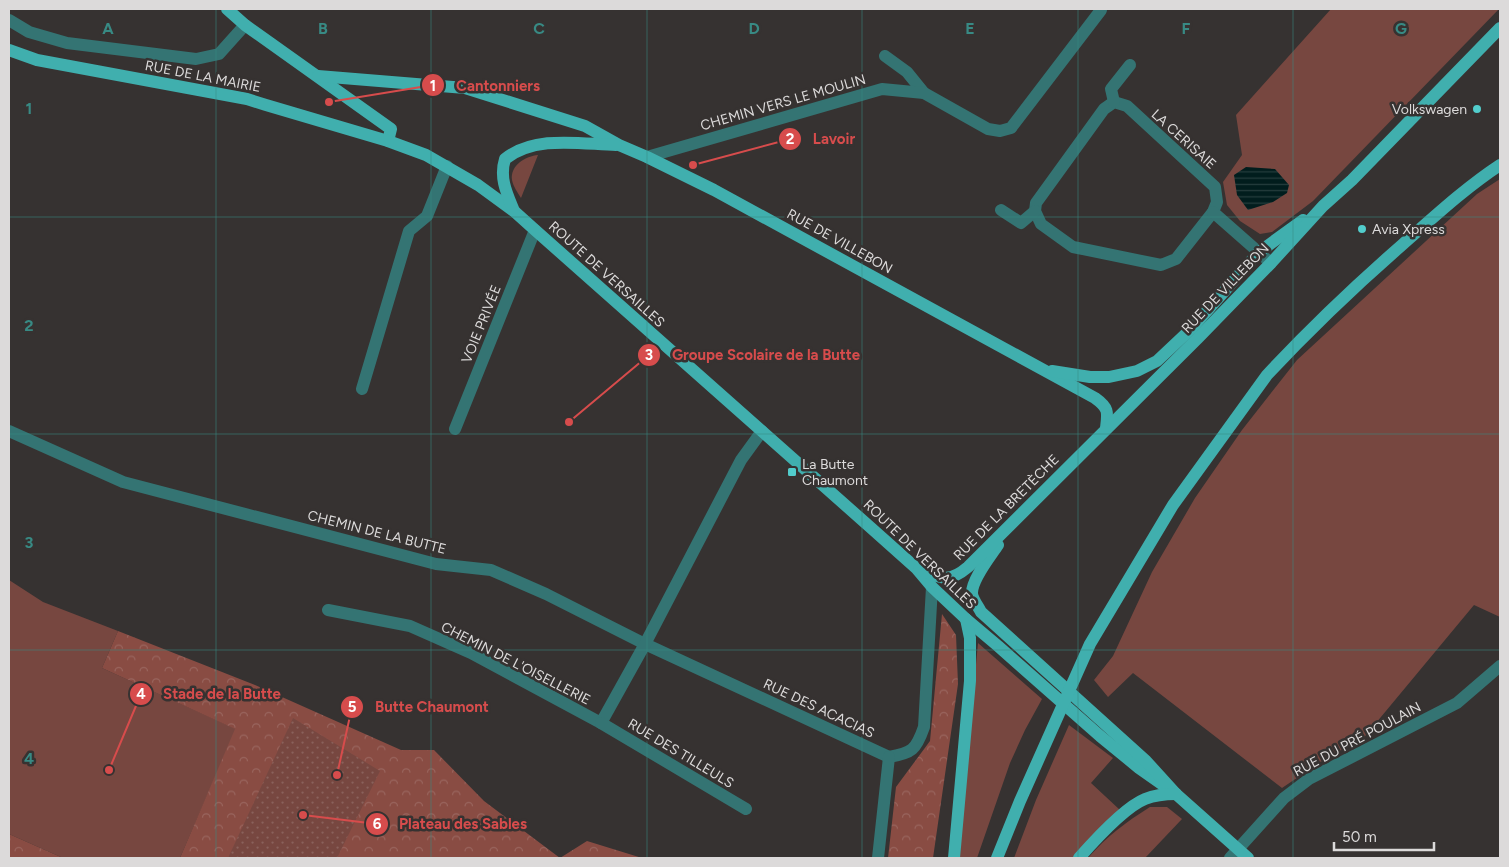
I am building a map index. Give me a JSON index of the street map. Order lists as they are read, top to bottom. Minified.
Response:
{"streets":{"main road":["RUE DE LA MAIRIE","RUE DE VILLEBON","ROUTE DE VERSAILLES","RUE DE LA BRETÈCHE"],"street":["CHEMIN VERS LE MOULIN","LA CERISAIE","VOIE PRIVÉE","CHEMIN DE LA BUTTE","CHEMIN DE L'OISELLERIE","RUE DES ACACIAS","RUE DU PRÉ POULAIN","RUE DES TILLEULS"]},"crossings":[["RUE DE LA MAIRIE","ROUTE DE VERSAILLES"],["CHEMIN VERS LE MOULIN","RUE DE VILLEBON"],["RUE DE VILLEBON","RUE DE LA BRETÈCHE"],["ROUTE DE VERSAILLES","VOIE PRIVÉE"],["ROUTE DE VERSAILLES","RUE DE LA BRETÈCHE"],["ROUTE DE VERSAILLES","RUE DU PRÉ POULAIN"],["CHEMIN DE LA BUTTE","CHEMIN DE L'OISELLERIE"],["CHEMIN DE LA BUTTE","RUE DES ACACIAS"],["CHEMIN DE L'OISELLERIE","RUE DES ACACIAS"],["CHEMIN DE L'OISELLERIE","RUE DES TILLEULS"]],"places":{"other":["Cantonniers","Volkswagen","Lavoir","Avia Xpress","Groupe Scolaire de la Butte","Stade de la Butte","Butte Chaumont","Plateau des Sables"],"transit":["La Butte Chaumont"]},"scale_bar":"50 m","grid":{"columns":["A","B","C","D","E","F","G"],"rows":["1","2","3","4"]}}
